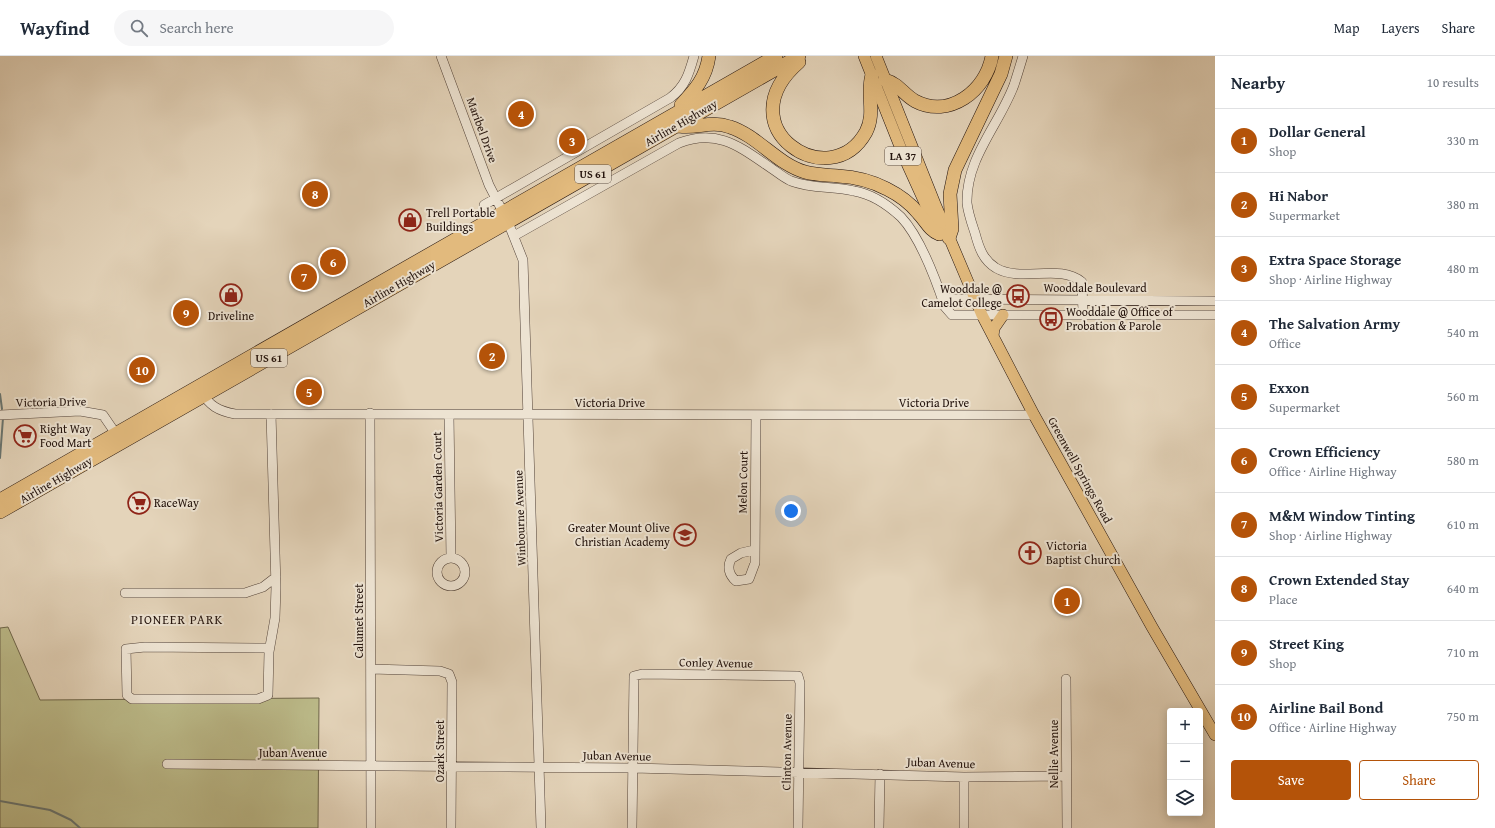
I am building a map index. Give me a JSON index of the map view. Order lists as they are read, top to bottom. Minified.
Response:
{"streets":{"highway":["Airline Highway","US 61"],"main road":["LA 37","Greenwell Springs Road"],"street":["Maribel Drive","Wooddale Boulevard","Victoria Drive","Melon Court","Victoria Garden Court","Winbourne Avenue","Calumet Street","Conley Avenue","Ozark Street","Clinton Avenue","Juban Avenue","Nellie Avenue"]},"crossings":[["Airline Highway","Maribel Drive"],["Airline Highway","Victoria Drive"],["Airline Highway","Winbourne Avenue"],["Maribel Drive","Winbourne Avenue"],["Wooddale Boulevard","Greenwell Springs Road"],["Victoria Drive","Greenwell Springs Road"],["Victoria Drive","Melon Court"],["Victoria Drive","Victoria Garden Court"],["Victoria Drive","Winbourne Avenue"],["Victoria Drive","Calumet Street"],["Winbourne Avenue","Juban Avenue"],["Calumet Street","Ozark Street"],["Calumet Street","Juban Avenue"],["Conley Avenue","Clinton Avenue"],["Conley Avenue","Juban Avenue"],["Ozark Street","Juban Avenue"],["Clinton Avenue","Juban Avenue"],["Juban Avenue","Nellie Avenue"]],"districts":["PIONEER PARK"],"places":{"shop":["Trell Portable Buildings","Driveline"],"bus stop":["Wooddale @ Camelot College","Wooddale @ Office of Probation & Parole"],"supermarket":["Right Way Food Mart","RaceWay"],"school or university":["Greater Mount Olive Christian Academy"],"church":["Victoria Baptist Church"]},"page":{"header":"Wayfind","search":"Search here","nav":["Map","Layers","Share"],"heading":["Nearby","10 results"],"pins":["4","3","8","6","7","9","2","10","5","1"],"list":[{"mark":"1","name":"Dollar General","note":"Shop","value":"330 m"},{"mark":"2","name":"Hi Nabor","note":"Supermarket","value":"380 m"},{"mark":"3","name":"Extra Space Storage","note":"Shop · Airline Highway","value":"480 m"},{"mark":"4","name":"The Salvation Army","note":"Office","value":"540 m"},{"mark":"5","name":"Exxon","note":"Supermarket","value":"560 m"},{"mark":"6","name":"Crown Efficiency","note":"Office · Airline Highway","value":"580 m"},{"mark":"7","name":"M&M Window Tinting","note":"Shop · Airline Highway","value":"610 m"},{"mark":"8","name":"Crown Extended Stay","note":"Place","value":"640 m"},{"mark":"9","name":"Street King","note":"Shop","value":"710 m"},{"mark":"10","name":"Airline Bail Bond","note":"Office · Airline Highway","value":"750 m"}],"map_buttons":["+","−"],"buttons":["Save","Share"]}}
